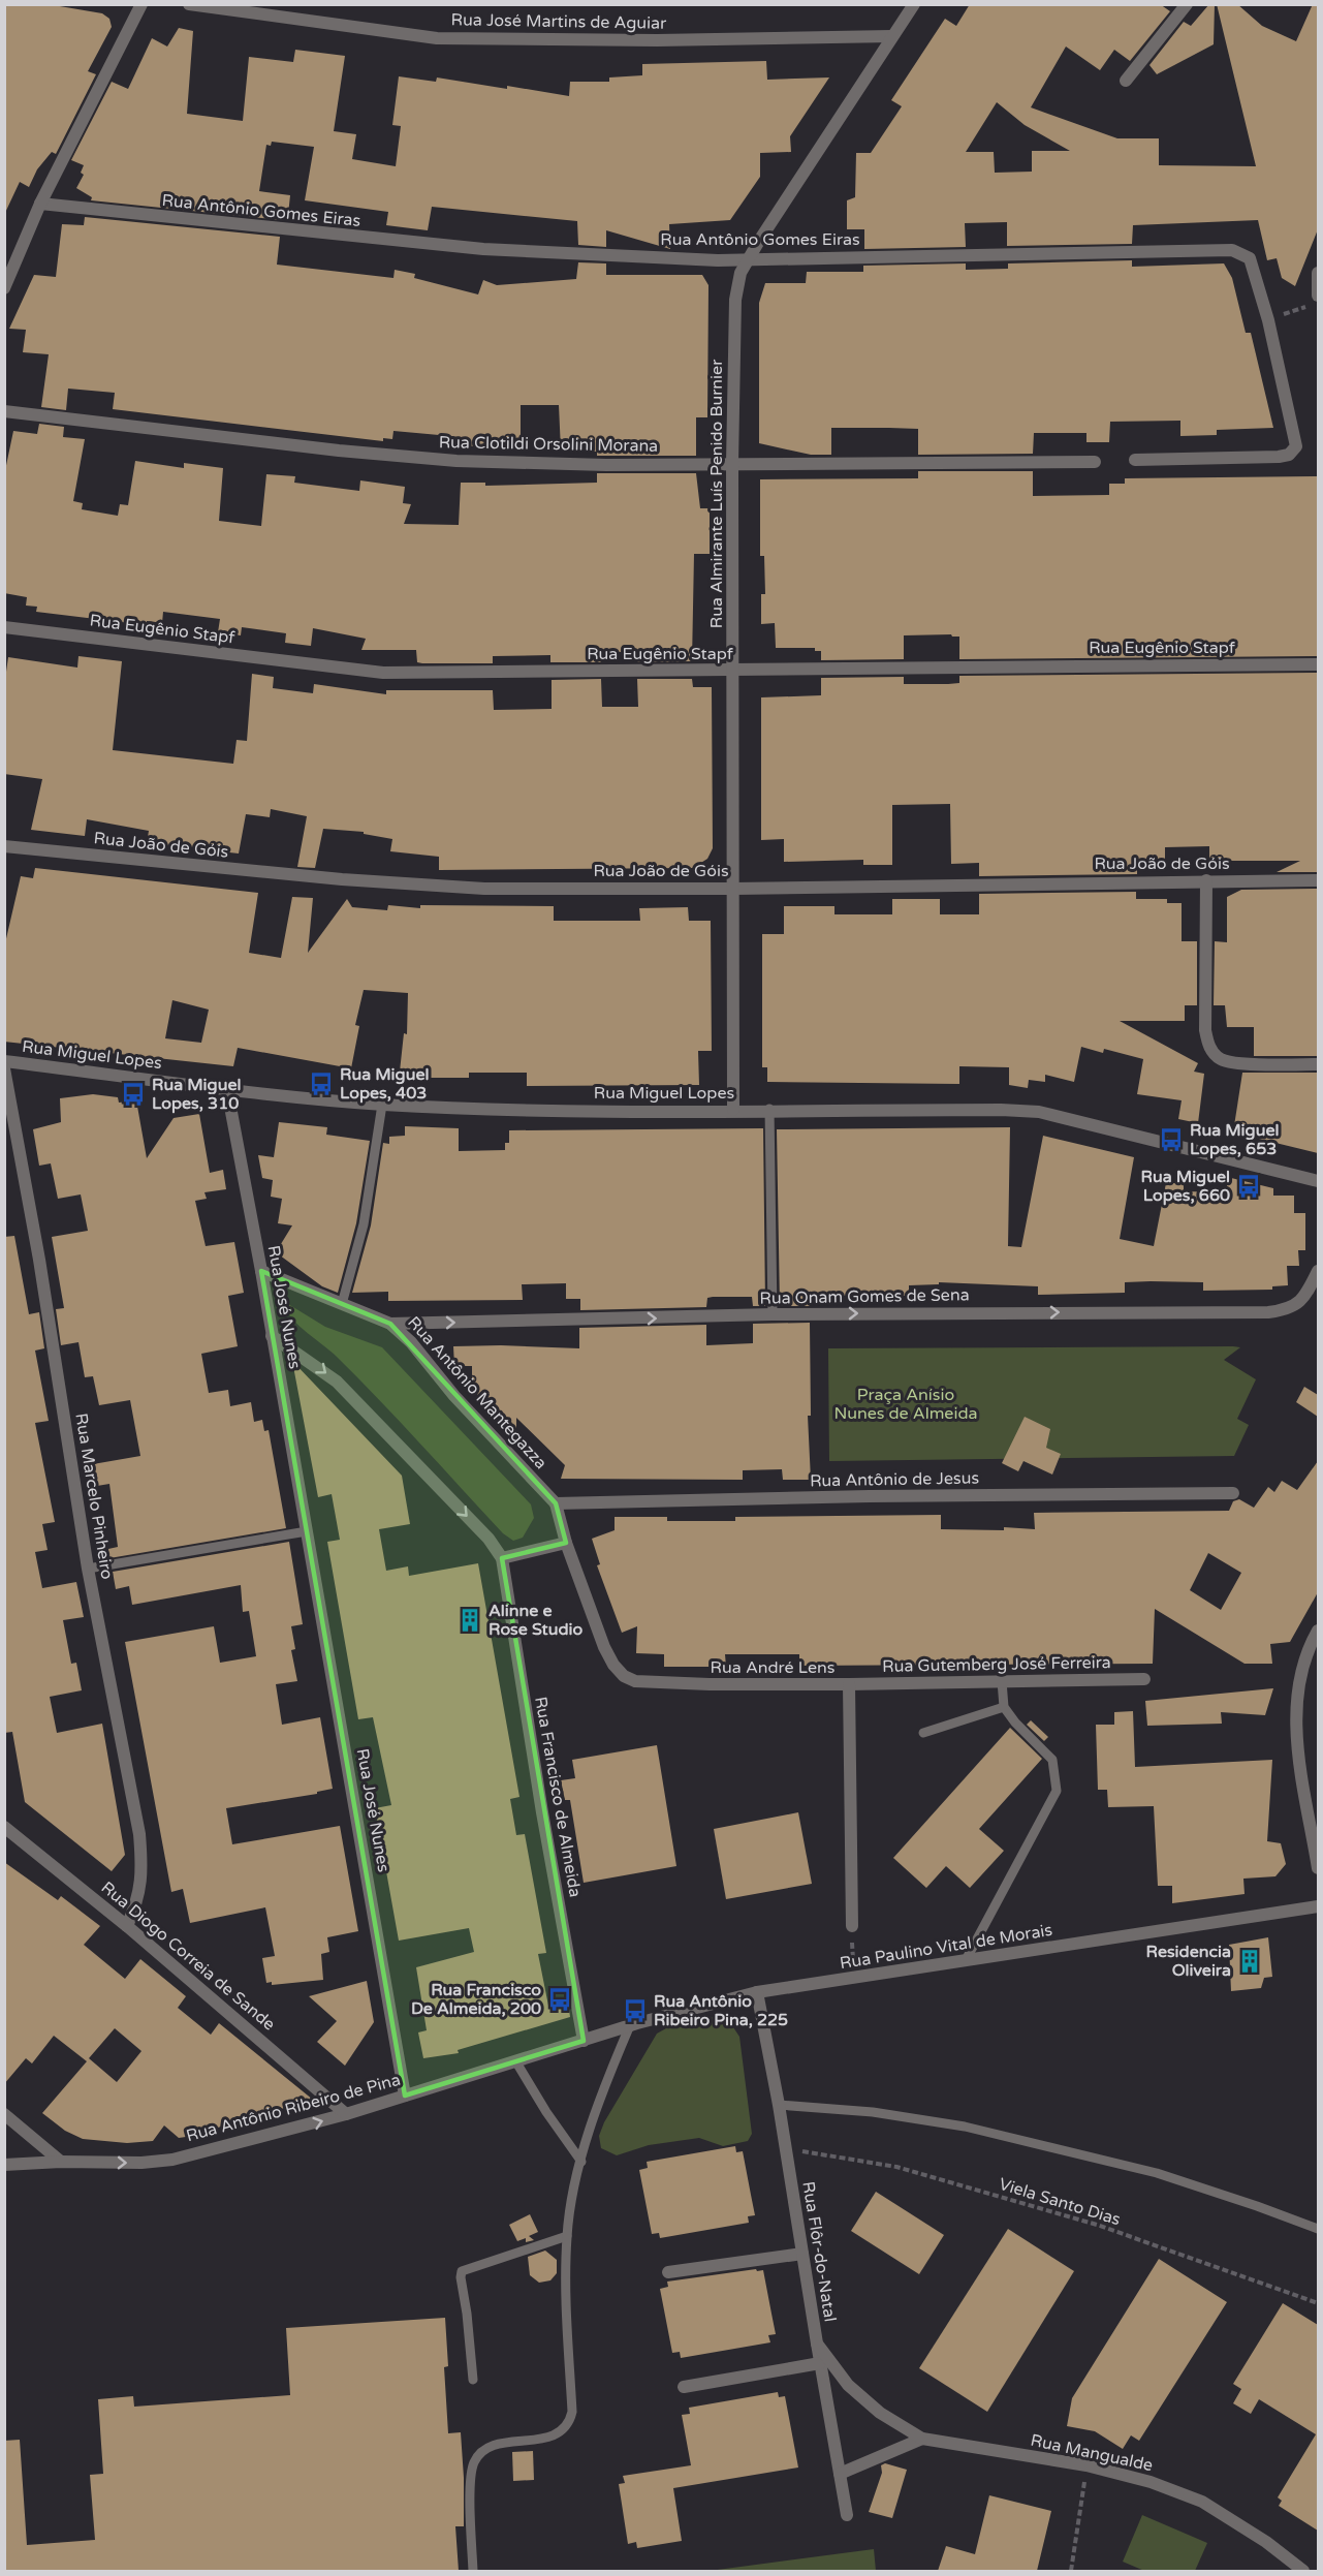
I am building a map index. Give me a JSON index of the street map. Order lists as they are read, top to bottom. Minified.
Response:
{"streets":{"street":["Rua José Martins de Aguiar","Rua Antônio Gomes Eiras","Rua Clotildi Orsolini Morana","Rua Almirante Luís Penido Burnier","Rua Eugênio Stapf","Rua João de Góis","Rua Miguel Lopes","Rua Onam Gomes de Sena","Rua José Nunes","Rua Antônio Mantegazza","Rua Antônio de Jesus","Rua Marcelo Pinheiro","Rua Gutemberg José Ferreira","Rua André Lens","Rua Francisco de Almeida","Rua Paulino Vital de Morais","Rua Diogo Correia de Sande","Rua Antônio Ribeiro de Pina","Rua Flôr-do-Natal","Rua Mangualde"],"path":["Viela Santo Dias"]},"crossings":[["Rua José Martins de Aguiar","Rua Almirante Luís Penido Burnier"],["Rua Antônio Gomes Eiras","Rua Almirante Luís Penido Burnier"],["Rua Clotildi Orsolini Morana","Rua Almirante Luís Penido Burnier"],["Rua Almirante Luís Penido Burnier","Rua Eugênio Stapf"],["Rua Almirante Luís Penido Burnier","Rua João de Góis"],["Rua Almirante Luís Penido Burnier","Rua Miguel Lopes"],["Rua Miguel Lopes","Rua José Nunes"],["Rua Onam Gomes de Sena","Rua Antônio Mantegazza"],["Rua José Nunes","Rua Antônio Mantegazza"],["Rua José Nunes","Rua Francisco de Almeida"],["Rua José Nunes","Rua Antônio Ribeiro de Pina"],["Rua Antônio Mantegazza","Rua Antônio de Jesus"],["Rua Antônio Mantegazza","Rua André Lens"],["Rua Marcelo Pinheiro","Rua Diogo Correia de Sande"],["Rua Gutemberg José Ferreira","Rua André Lens"],["Rua Francisco de Almeida","Rua Paulino Vital de Morais"],["Rua Francisco de Almeida","Rua Antônio Ribeiro de Pina"],["Rua Paulino Vital de Morais","Rua Antônio Ribeiro de Pina"],["Rua Paulino Vital de Morais","Rua Flôr-do-Natal"],["Rua Diogo Correia de Sande","Rua Antônio Ribeiro de Pina"],["Viela Santo Dias","Rua Flôr-do-Natal"],["Rua Flôr-do-Natal","Rua Mangualde"]],"one_way":["Rua Onam Gomes de Sena","Rua Francisco de Almeida","Rua Antônio Ribeiro de Pina"],"parks":["Praça Anísio Nunes de Almeida"],"places":{"bus stop":["Rua Miguel Lopes, 403","Rua Miguel Lopes, 310","Rua Miguel Lopes, 653","Rua Miguel Lopes, 660","Rua Francisco De Almeida, 200","Rua Antônio Ribeiro Pina, 225"],"building":["Alinne e Rose Studio","Residencia Oliveira"]}}
